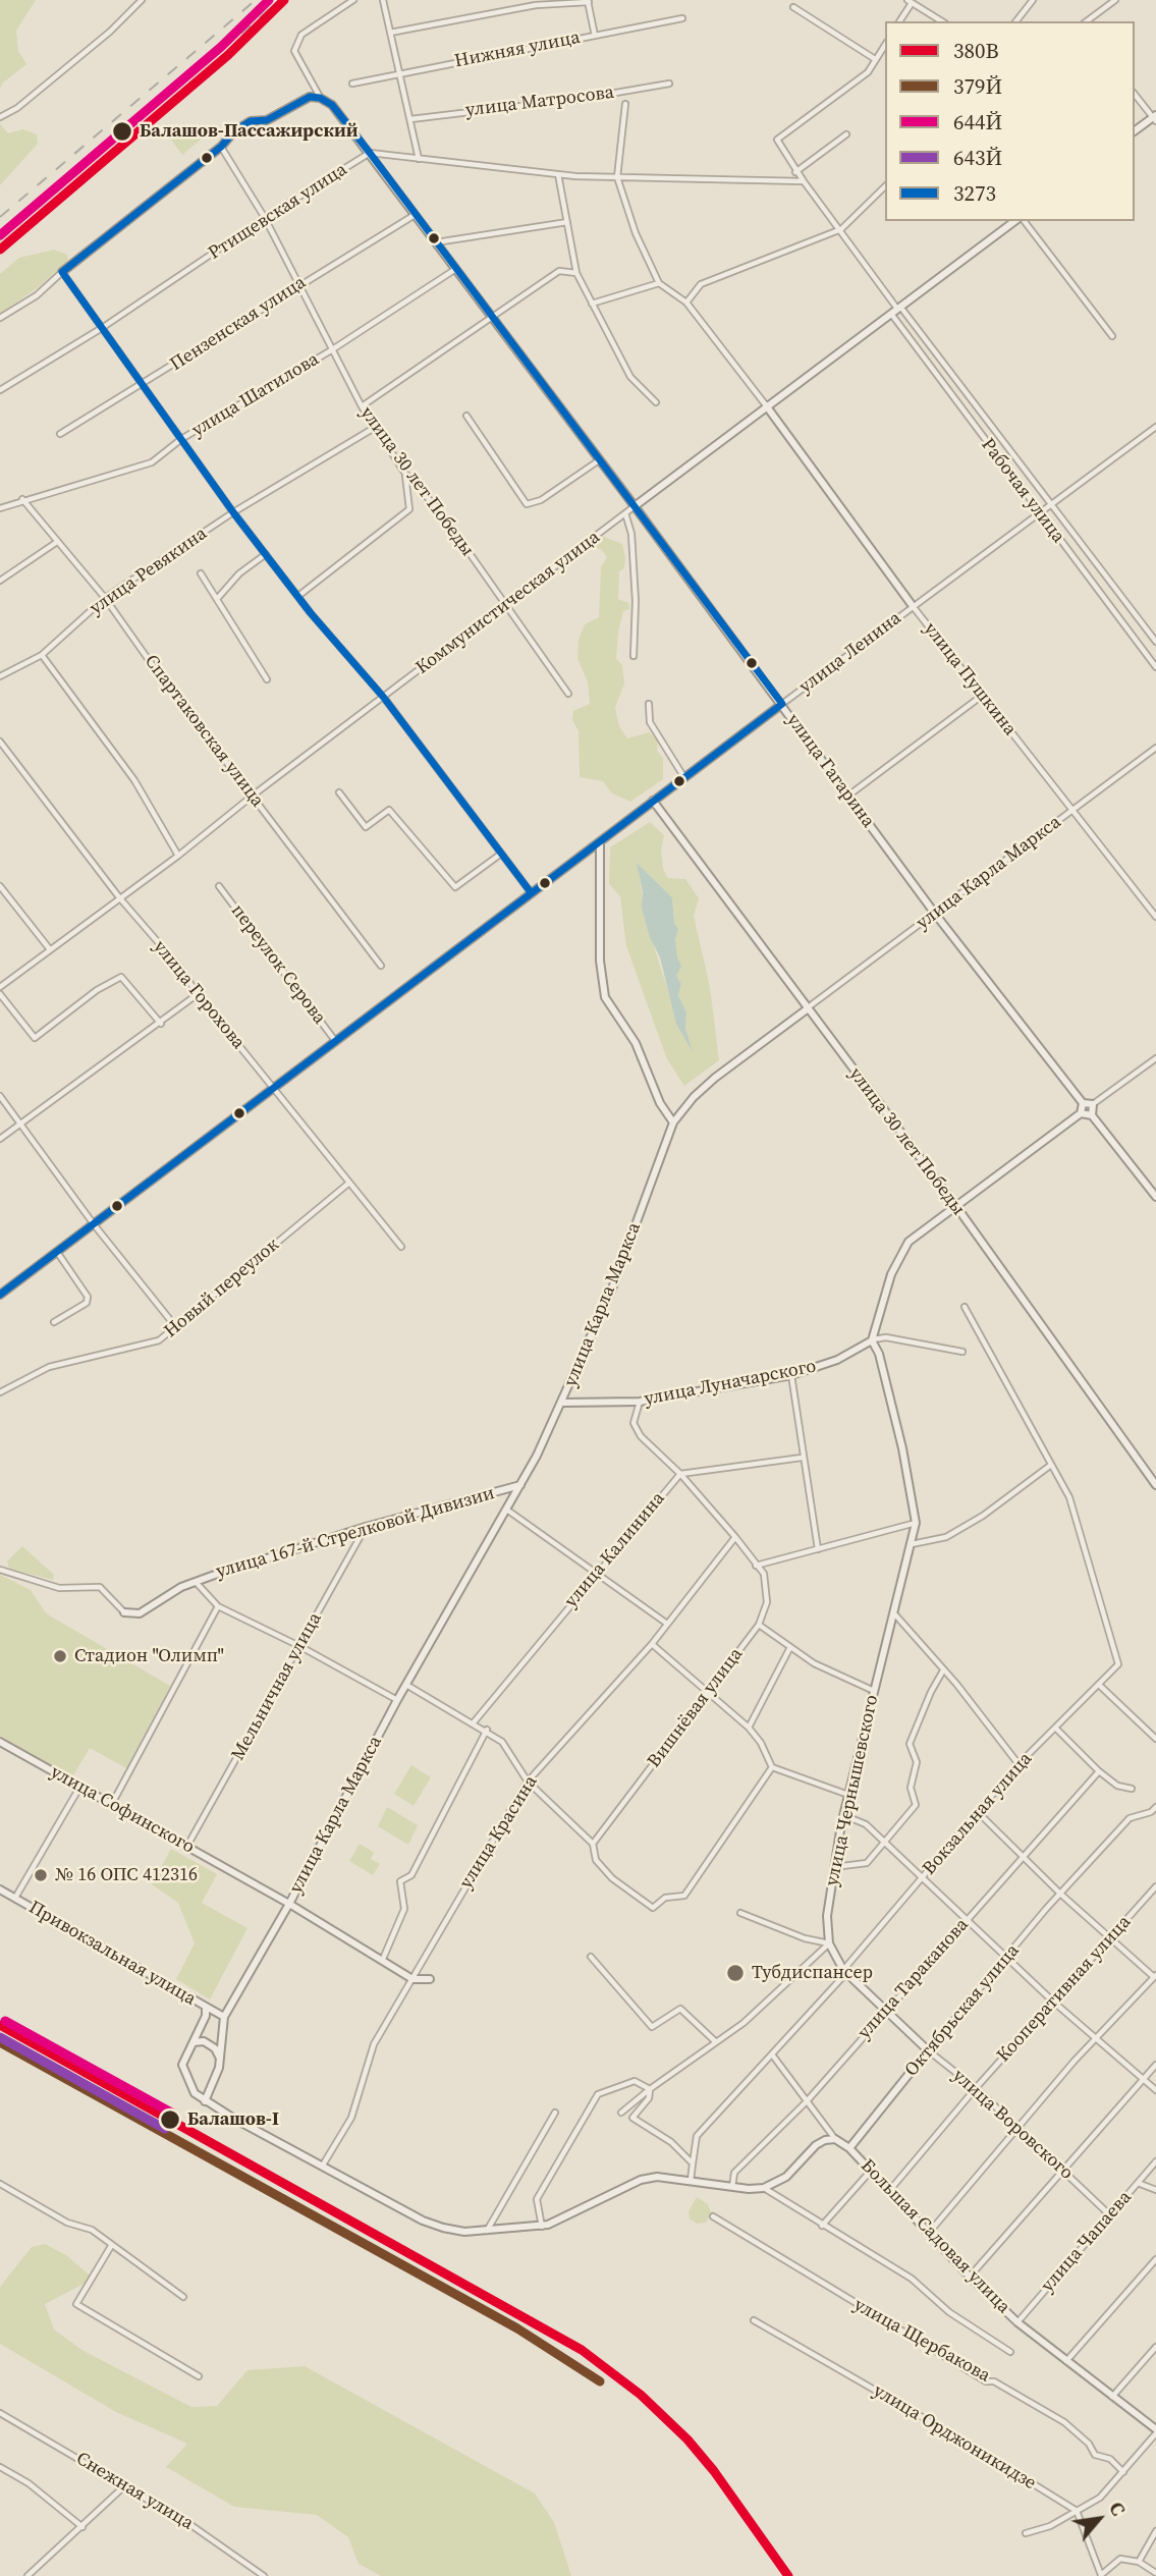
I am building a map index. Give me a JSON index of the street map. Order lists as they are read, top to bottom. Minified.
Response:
{"streets":{"street":["Нижняя улица","улица Матросова","Ртищевская улица","Пензенская улица","улица Шатилова","улица 30 лет Победы","Рабочая улица","улица Ревякина","Коммунистическая улица","улица Ленина","улица Пушкина","Спартаковская улица","улица Гагарина","улица Карла Маркса","переулок Серова","улица Горохова","Новый переулок","улица Луначарского","улица 167-й Стрелковой Дивизии","улица Калинина","Мельничная улица","Вишнёвая улица","улица Чернышевского","улица Софинского","Вокзальная улица","улица Красина","Привокзальная улица","улица Тараканова","Кооперативная улица","Октябрьская улица","улица Воровского","Большая Садовая улица","улица Чапаева","улица Щербакова","улица Орджоникидзе","Снежная улица"]},"crossings":[["Ртищевская улица","улица 30 лет Победы"],["Ртищевская улица","улица Гагарина"],["Пензенская улица","улица 30 лет Победы"],["Пензенская улица","улица Гагарина"],["улица Шатилова","улица 30 лет Победы"],["улица Шатилова","Спартаковская улица"],["улица Шатилова","улица Гагарина"],["улица 30 лет Победы","улица Ревякина"],["улица 30 лет Победы","Коммунистическая улица"],["улица 30 лет Победы","улица Ленина"],["улица 30 лет Победы","улица Карла Маркса"],["Рабочая улица","Коммунистическая улица"],["Рабочая улица","улица Ленина"],["улица Ревякина","Спартаковская улица"],["Коммунистическая улица","улица Пушкина"],["Коммунистическая улица","Спартаковская улица"],["Коммунистическая улица","улица Гагарина"],["Коммунистическая улица","улица Горохова"],["улица Ленина","улица Пушкина"],["улица Ленина","улица Гагарина"],["улица Ленина","переулок Серова"],["улица Ленина","улица Горохова"],["улица Пушкина","улица Карла Маркса"],["улица Гагарина","улица Карла Маркса"],["улица Карла Маркса","улица Луначарского"],["улица Карла Маркса","улица 167-й Стрелковой Дивизии"],["улица Карла Маркса","улица Софинского"],["улица Карла Маркса","Привокзальная улица"],["улица Горохова","Новый переулок"],["улица Луначарского","Вишнёвая улица"],["улица Луначарского","улица Чернышевского"],["улица 167-й Стрелковой Дивизии","Мельничная улица"],["улица Калинина","Вишнёвая улица"],["Мельничная улица","улица Софинского"],["Вишнёвая улица","улица Красина"],["улица Чернышевского","улица Воровского"],["улица Софинского","улица Красина"],["Вокзальная улица","улица Воровского"],["улица Тараканова","улица Воровского"],["Кооперативная улица","улица Воровского"],["Кооперативная улица","Большая Садовая улица"],["Октябрьская улица","улица Воровского"],["Октябрьская улица","Большая Садовая улица"],["улица Воровского","улица Чапаева"],["Большая Садовая улица","улица Чапаева"]],"places":["Балашов-Пассажирский","Стадион \"Олимп\"","№ 16 ОПС 412316","Тубдиспансер","Балашов-I"],"lines":["transit line 380В","transit line 644Й","transit line 3273","transit line 643Й","transit line 379Й"],"legend":["380В","379Й","644Й","643Й","3273"],"north":"top right"}
